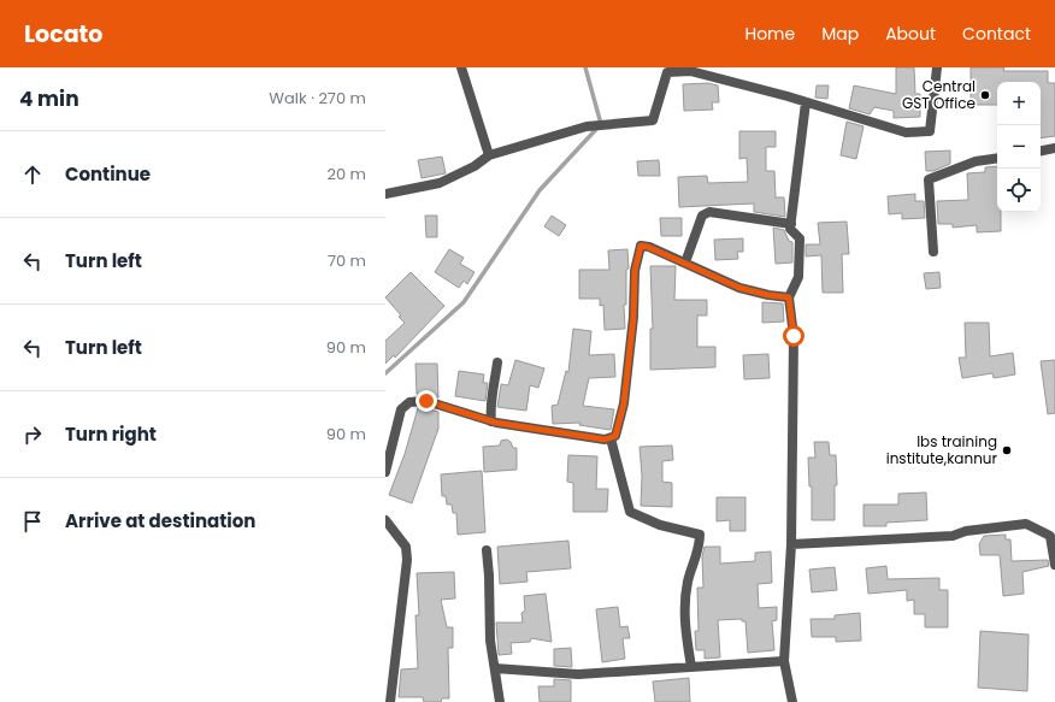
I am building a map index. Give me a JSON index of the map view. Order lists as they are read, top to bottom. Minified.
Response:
{"places":["Central GST Office","lbs training institute,kannur"],"page":{"header":"Locato","nav":["Home","Map","About","Contact"],"heading":["4 min","Walk · 270 m"],"map_buttons":["+","−"],"list":[["Continue","20 m"],["Turn left","70 m"],["Turn left","90 m"],["Turn right","90 m"],"Arrive at destination"]}}
